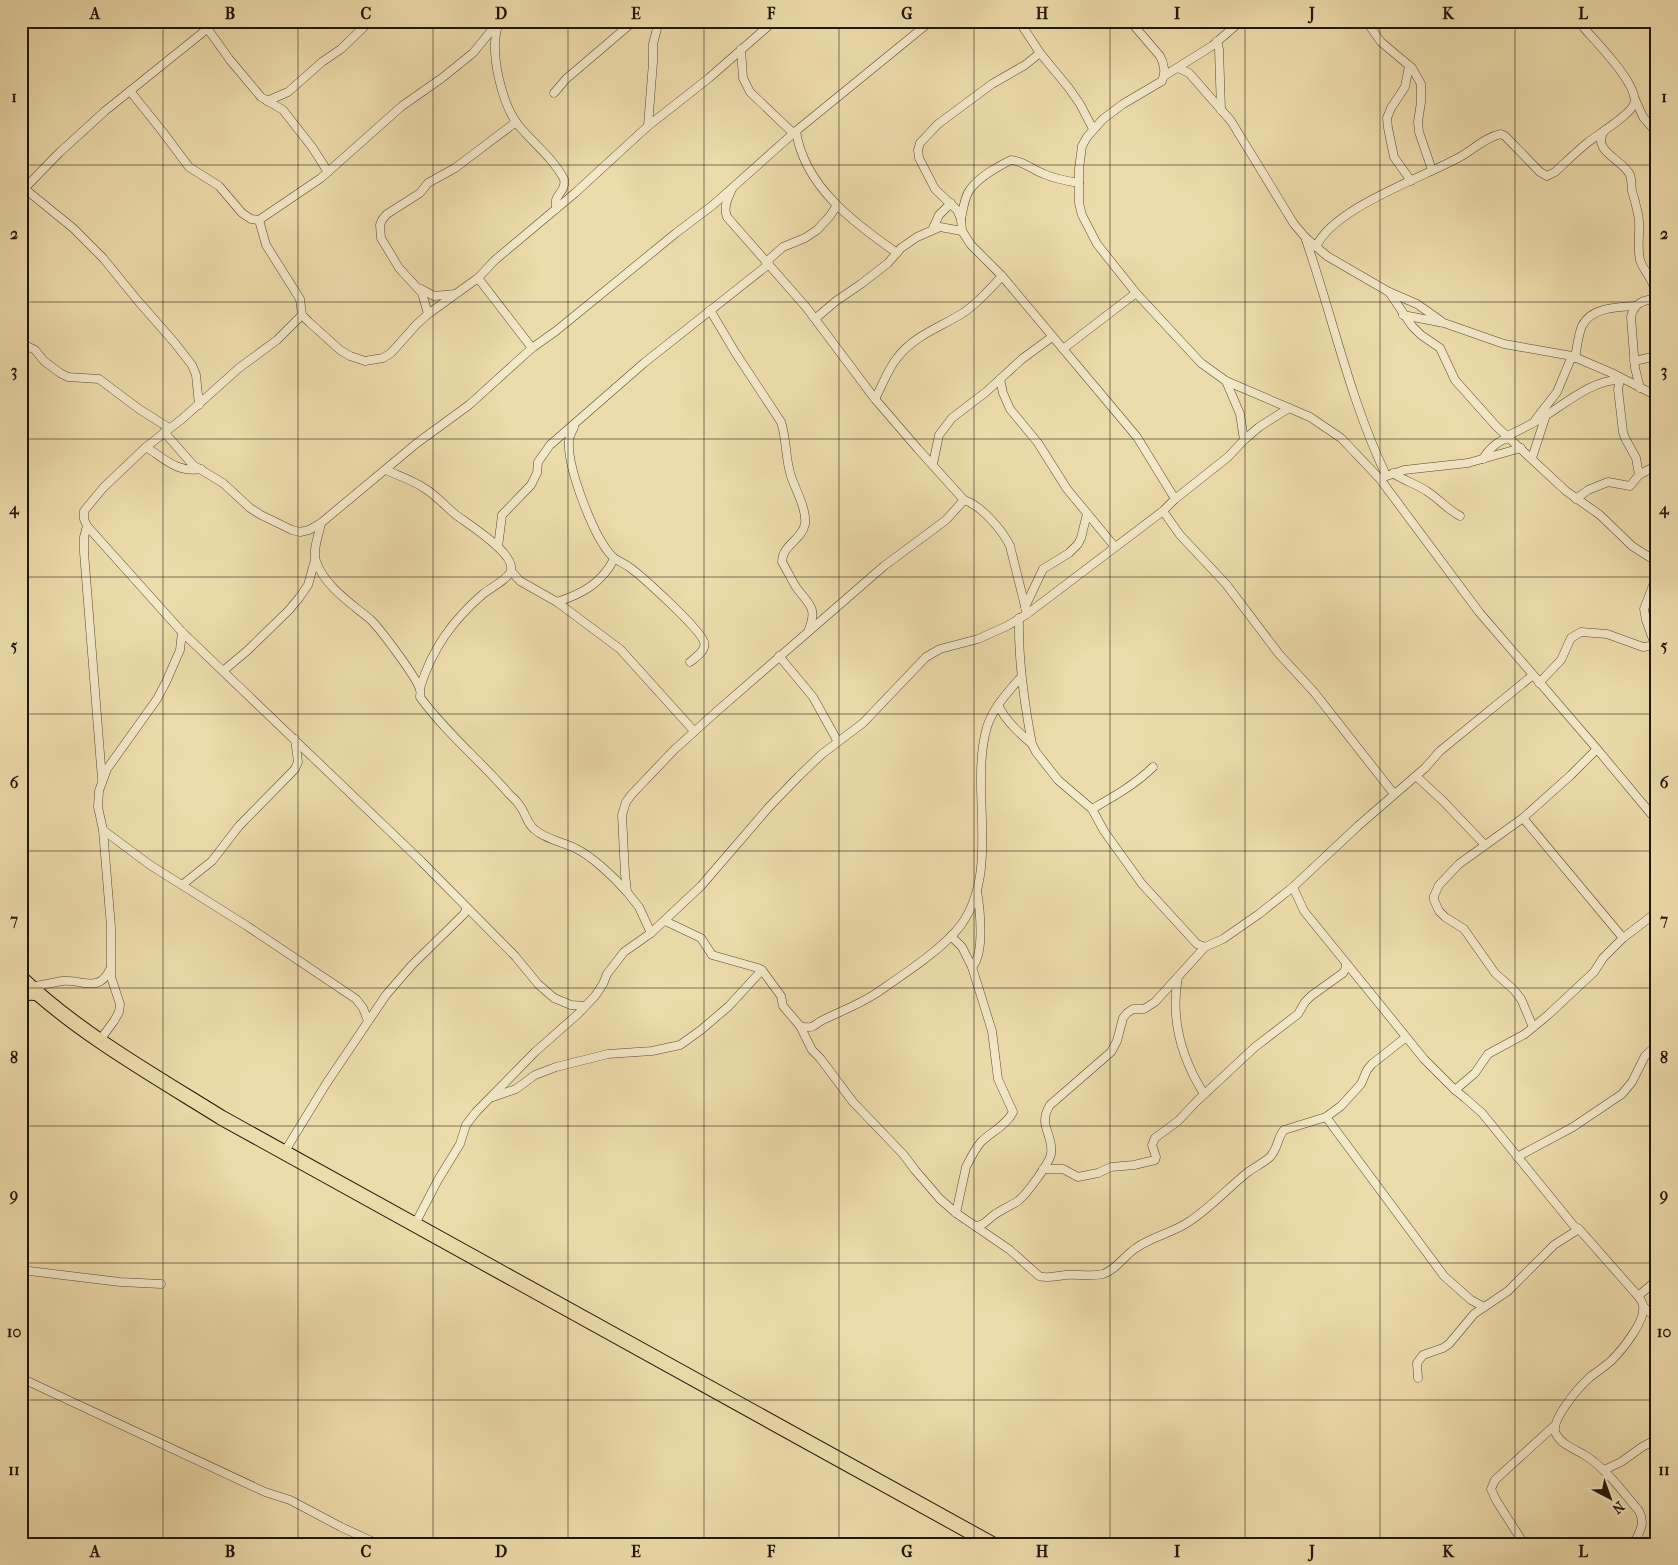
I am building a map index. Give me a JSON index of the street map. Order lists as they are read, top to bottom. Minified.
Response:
{"north":"bottom right","grid":{"columns":["A","B","C","D","E","F","G","H","I","J","K","L"],"rows":["1","2","3","4","5","6","7","8","9","10","11"]}}
